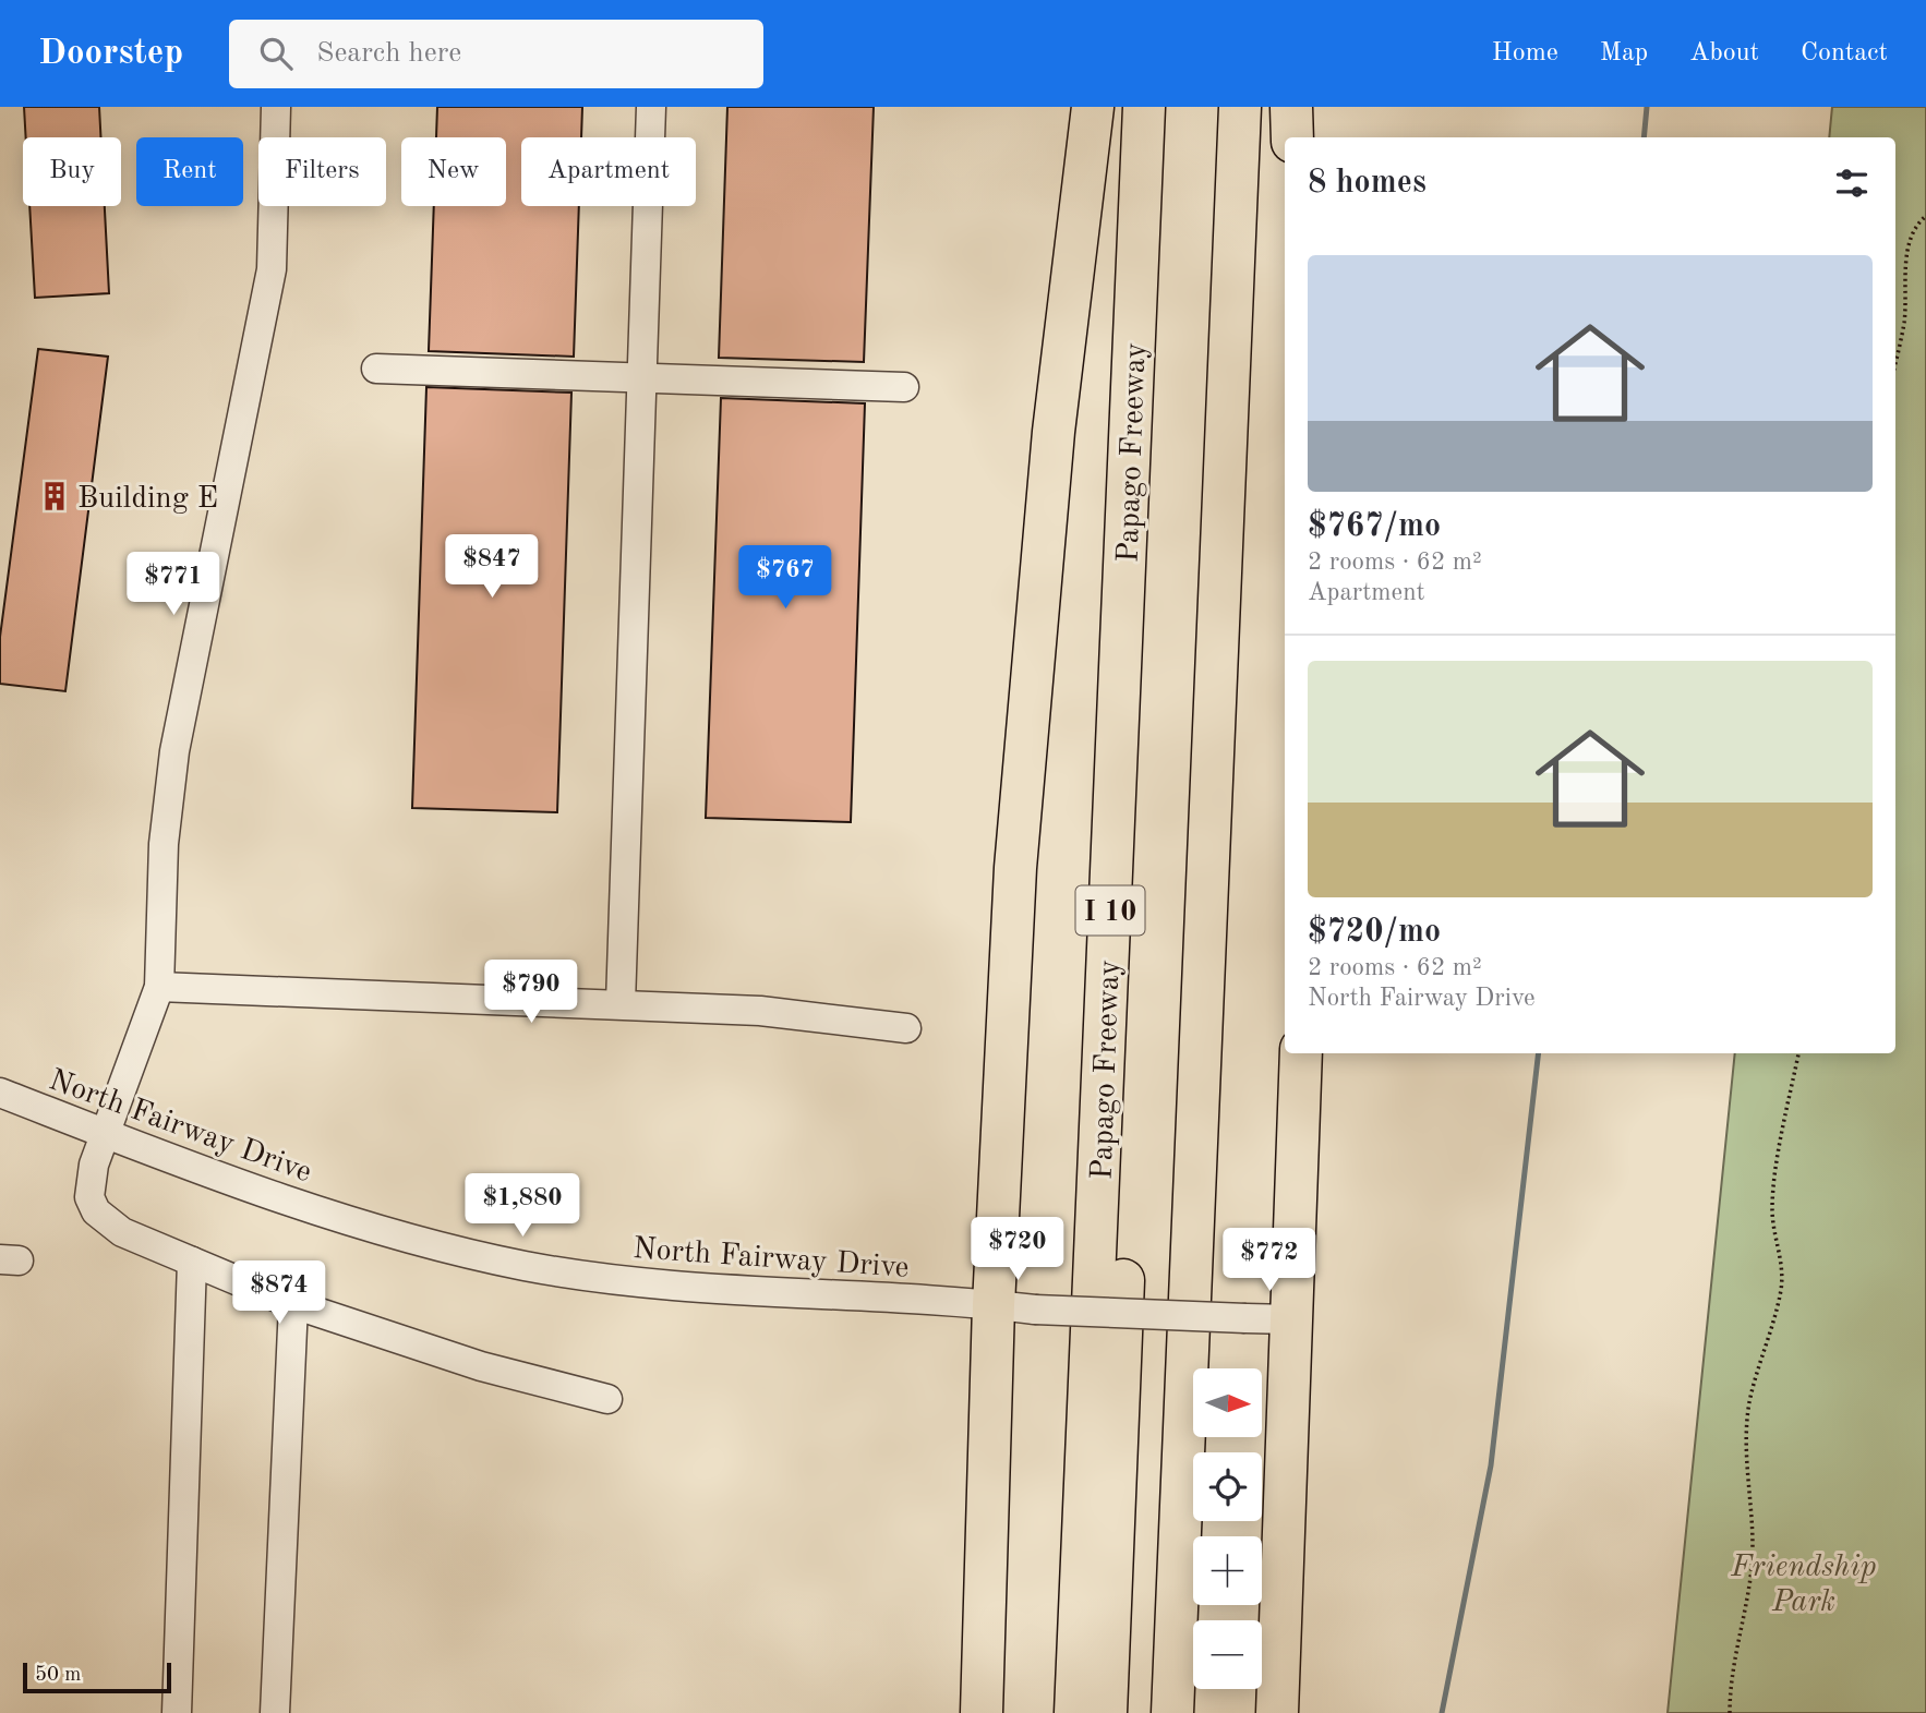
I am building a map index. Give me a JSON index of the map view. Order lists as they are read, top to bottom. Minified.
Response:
{"streets":{"highway":["Papago Freeway","I 10"],"street":["North Fairway Drive"]},"parks":["Friendship Park"],"places":{"building":["Building E"]},"scale_bar":"50 m","north":"right","page":{"header":"Doorstep","search":"Search here","nav":["Home","Map","About","Contact"],"chip":["Buy","Rent","Filters","New","Apartment"],"heading":"8 homes","list":[{"name":"$767/mo","note":"2 rooms · 62 m² · Apartment"},{"name":"$720/mo","note":"2 rooms · 62 m² · North Fairway Drive"}],"price":["$847","$767","$771","$790","$1,880","$720","$772","$874"],"map_buttons":["+","−"],"scale":"50 m"}}
